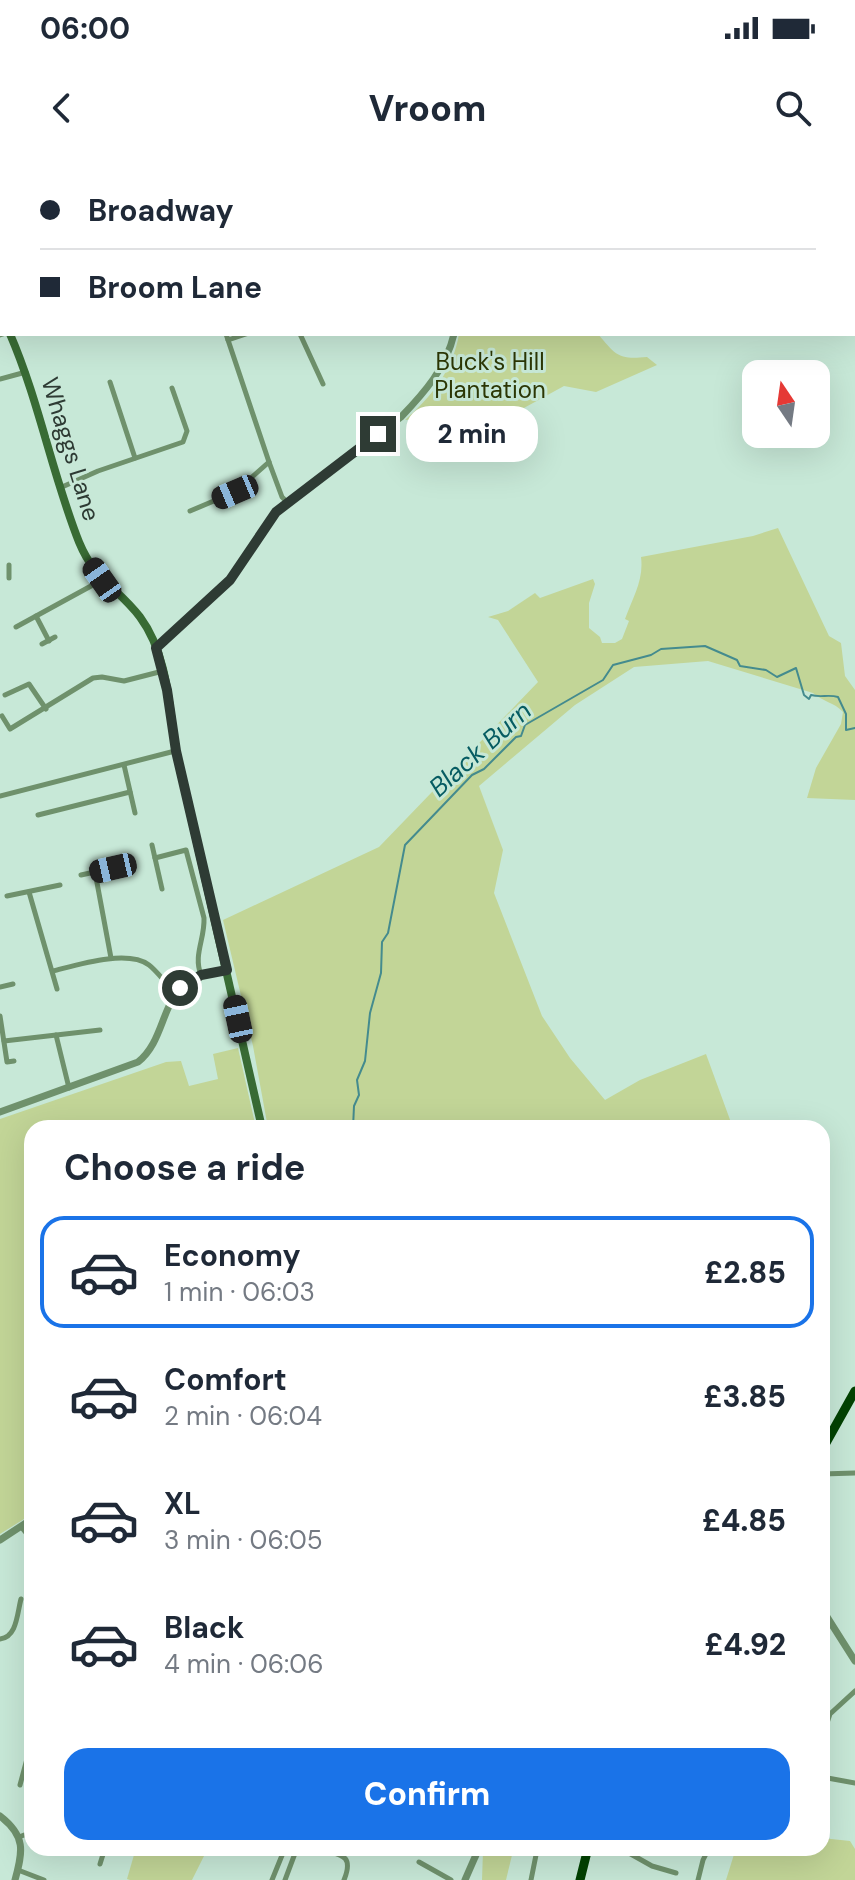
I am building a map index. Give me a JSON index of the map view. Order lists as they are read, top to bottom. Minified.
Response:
{"streets":{"main road":["Whaggs Lane"]},"water":["Black Burn"],"parks":["Buck's Hill Plantation"],"north":"top","page":{"status":"06:00","header":"Vroom","banner":["Broadway","Broom Lane"],"bubble":"2 min","heading":"Choose a ride","list":[{"name":"Economy","note":"1 min · 06:03","value":"£2.85"},{"name":"Comfort","note":"2 min · 06:04","value":"£3.85"},{"name":"XL","note":"3 min · 06:05","value":"£4.85"},{"name":"Black","note":"4 min · 06:06","value":"£4.92"}],"buttons":"Confirm"}}
